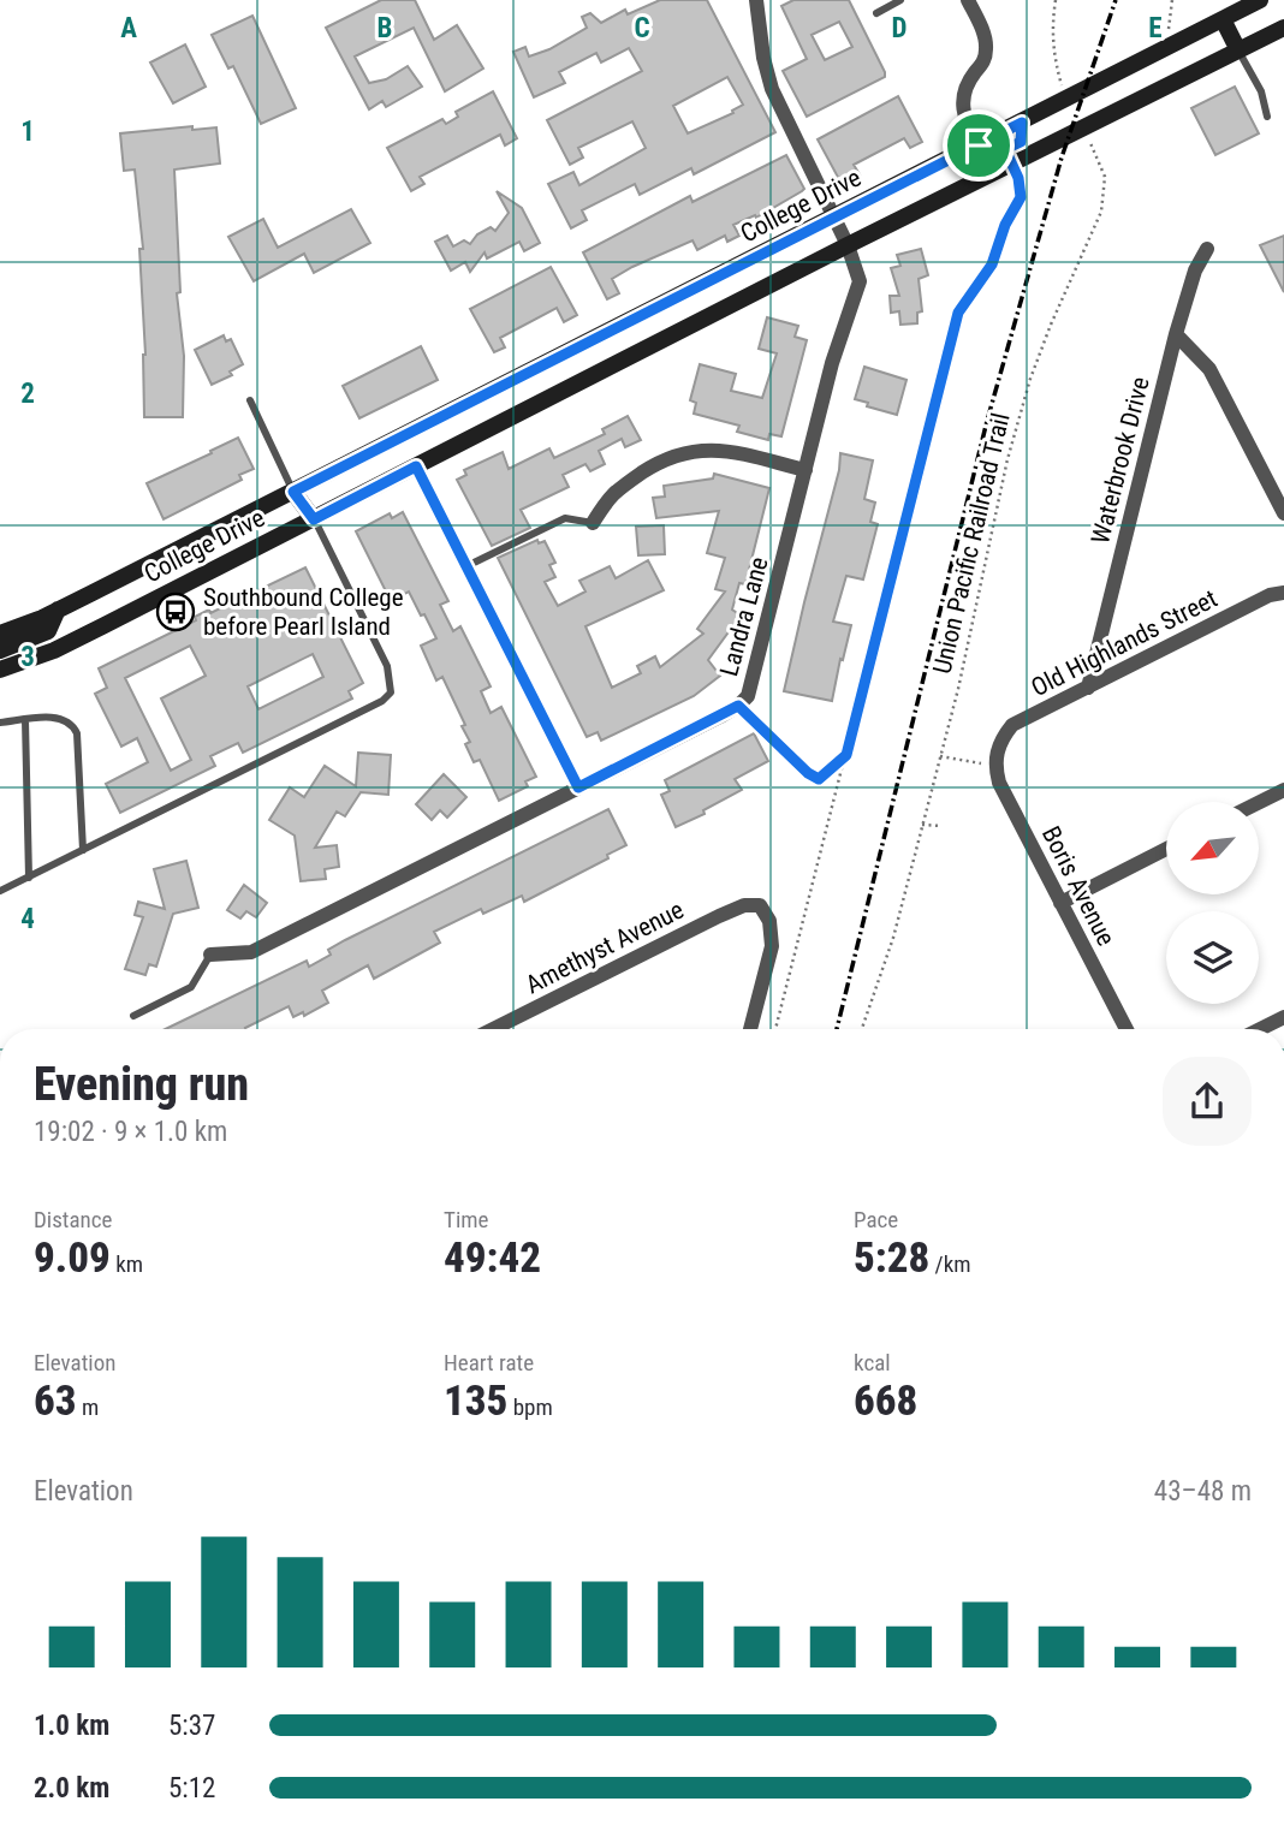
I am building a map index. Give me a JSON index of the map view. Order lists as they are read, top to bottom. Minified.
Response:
{"streets":{"main road":["College Drive"],"street":["Waterbrook Drive","Landra Lane","Old Highlands Street","Boris Avenue","Amethyst Avenue"],"path":["Union Pacific Railroad Trail"]},"crossings":[["College Drive","Landra Lane"],["Waterbrook Drive","Old Highlands Street"],["Old Highlands Street","Boris Avenue"]],"places":{"bus stop":["Southbound College before Pearl Island"]},"north":"bottom left","page":{"heading":["Evening run","19:02 · 9 × 1.0 km"],"stats":[["Distance","9.09 km"],["Time","49:42"],["Pace","5:28 /km"],["Elevation","63 m"],["Heart rate","135 bpm"],["kcal","668"]],"chart":["Elevation","43–48 m"],"list":[{"name":"1.0 km","note":"5:37"},{"name":"2.0 km","note":"5:12"}]},"grid":{"columns":["A","B","C","D","E"],"rows":["1","2","3","4"]}}
